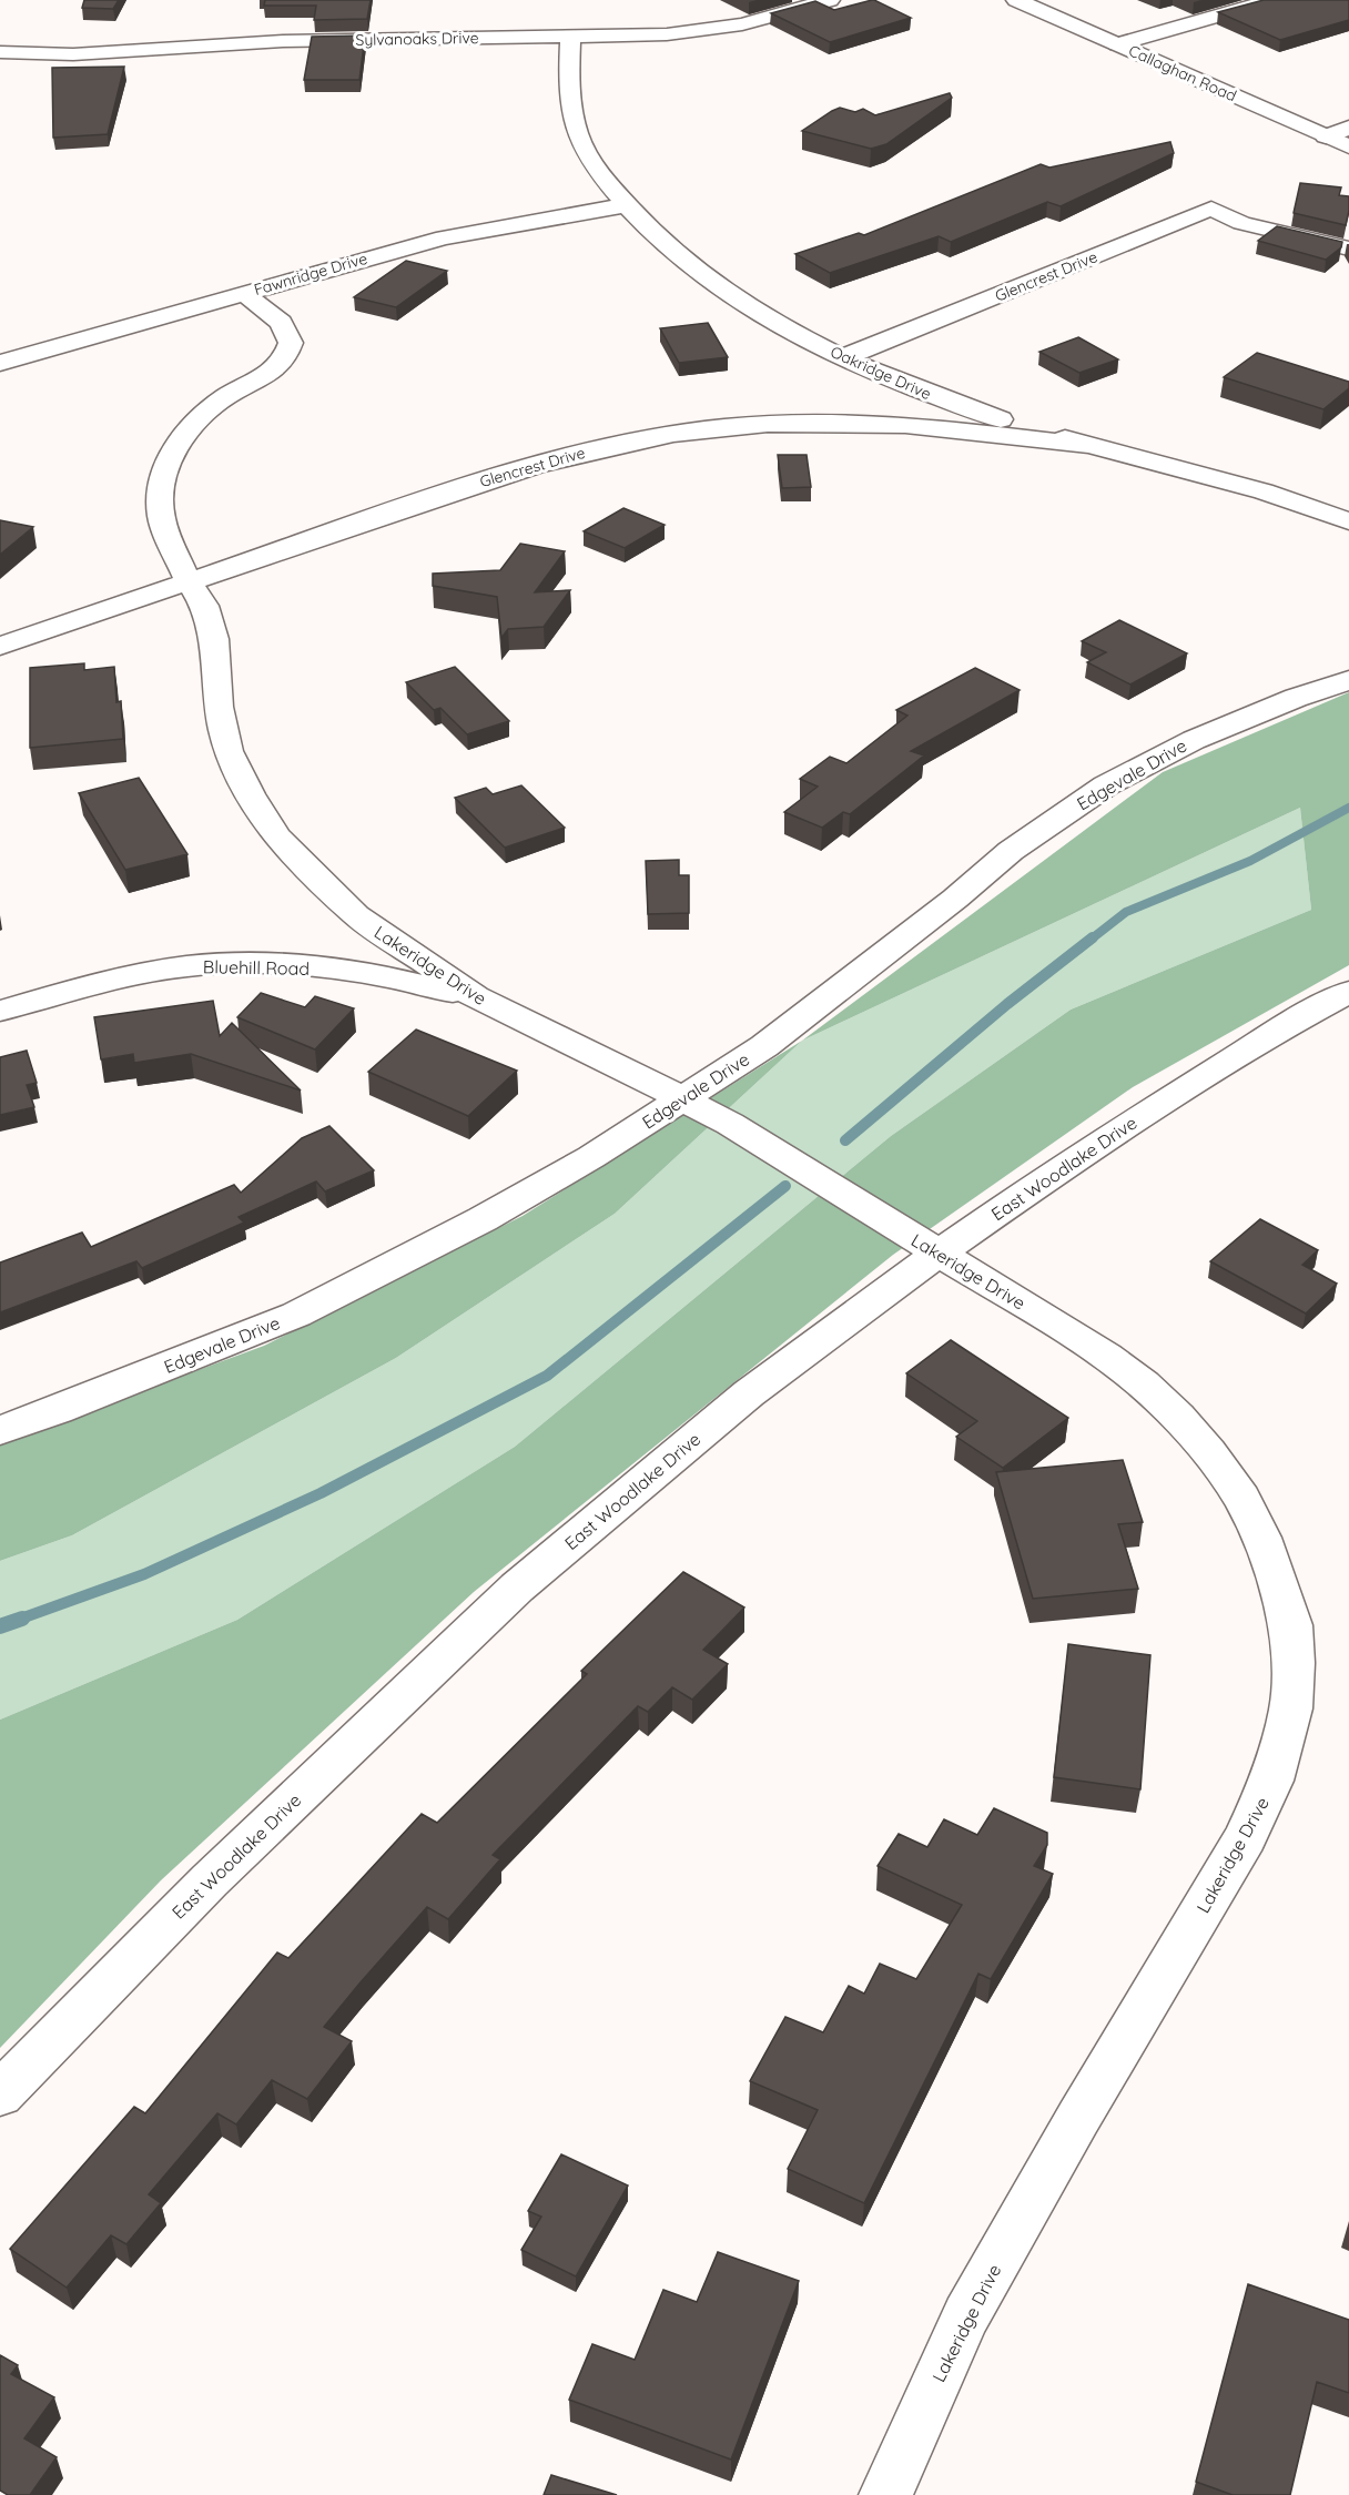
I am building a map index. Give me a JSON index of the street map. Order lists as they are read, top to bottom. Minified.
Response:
{"streets":{"street":["Sylvanoaks Drive","Callaghan Road","Fawnridge Drive","Glencrest Drive","Oakridge Drive","Edgevale Drive","Lakeridge Drive","Bluehill Road","East Woodlake Drive"]},"crossings":[["Sylvanoaks Drive","Oakridge Drive"],["Fawnridge Drive","Oakridge Drive"],["Fawnridge Drive","Lakeridge Drive"],["Glencrest Drive","Oakridge Drive"],["Glencrest Drive","Lakeridge Drive"],["Edgevale Drive","Lakeridge Drive"],["Lakeridge Drive","Bluehill Road"],["Lakeridge Drive","East Woodlake Drive"]]}
